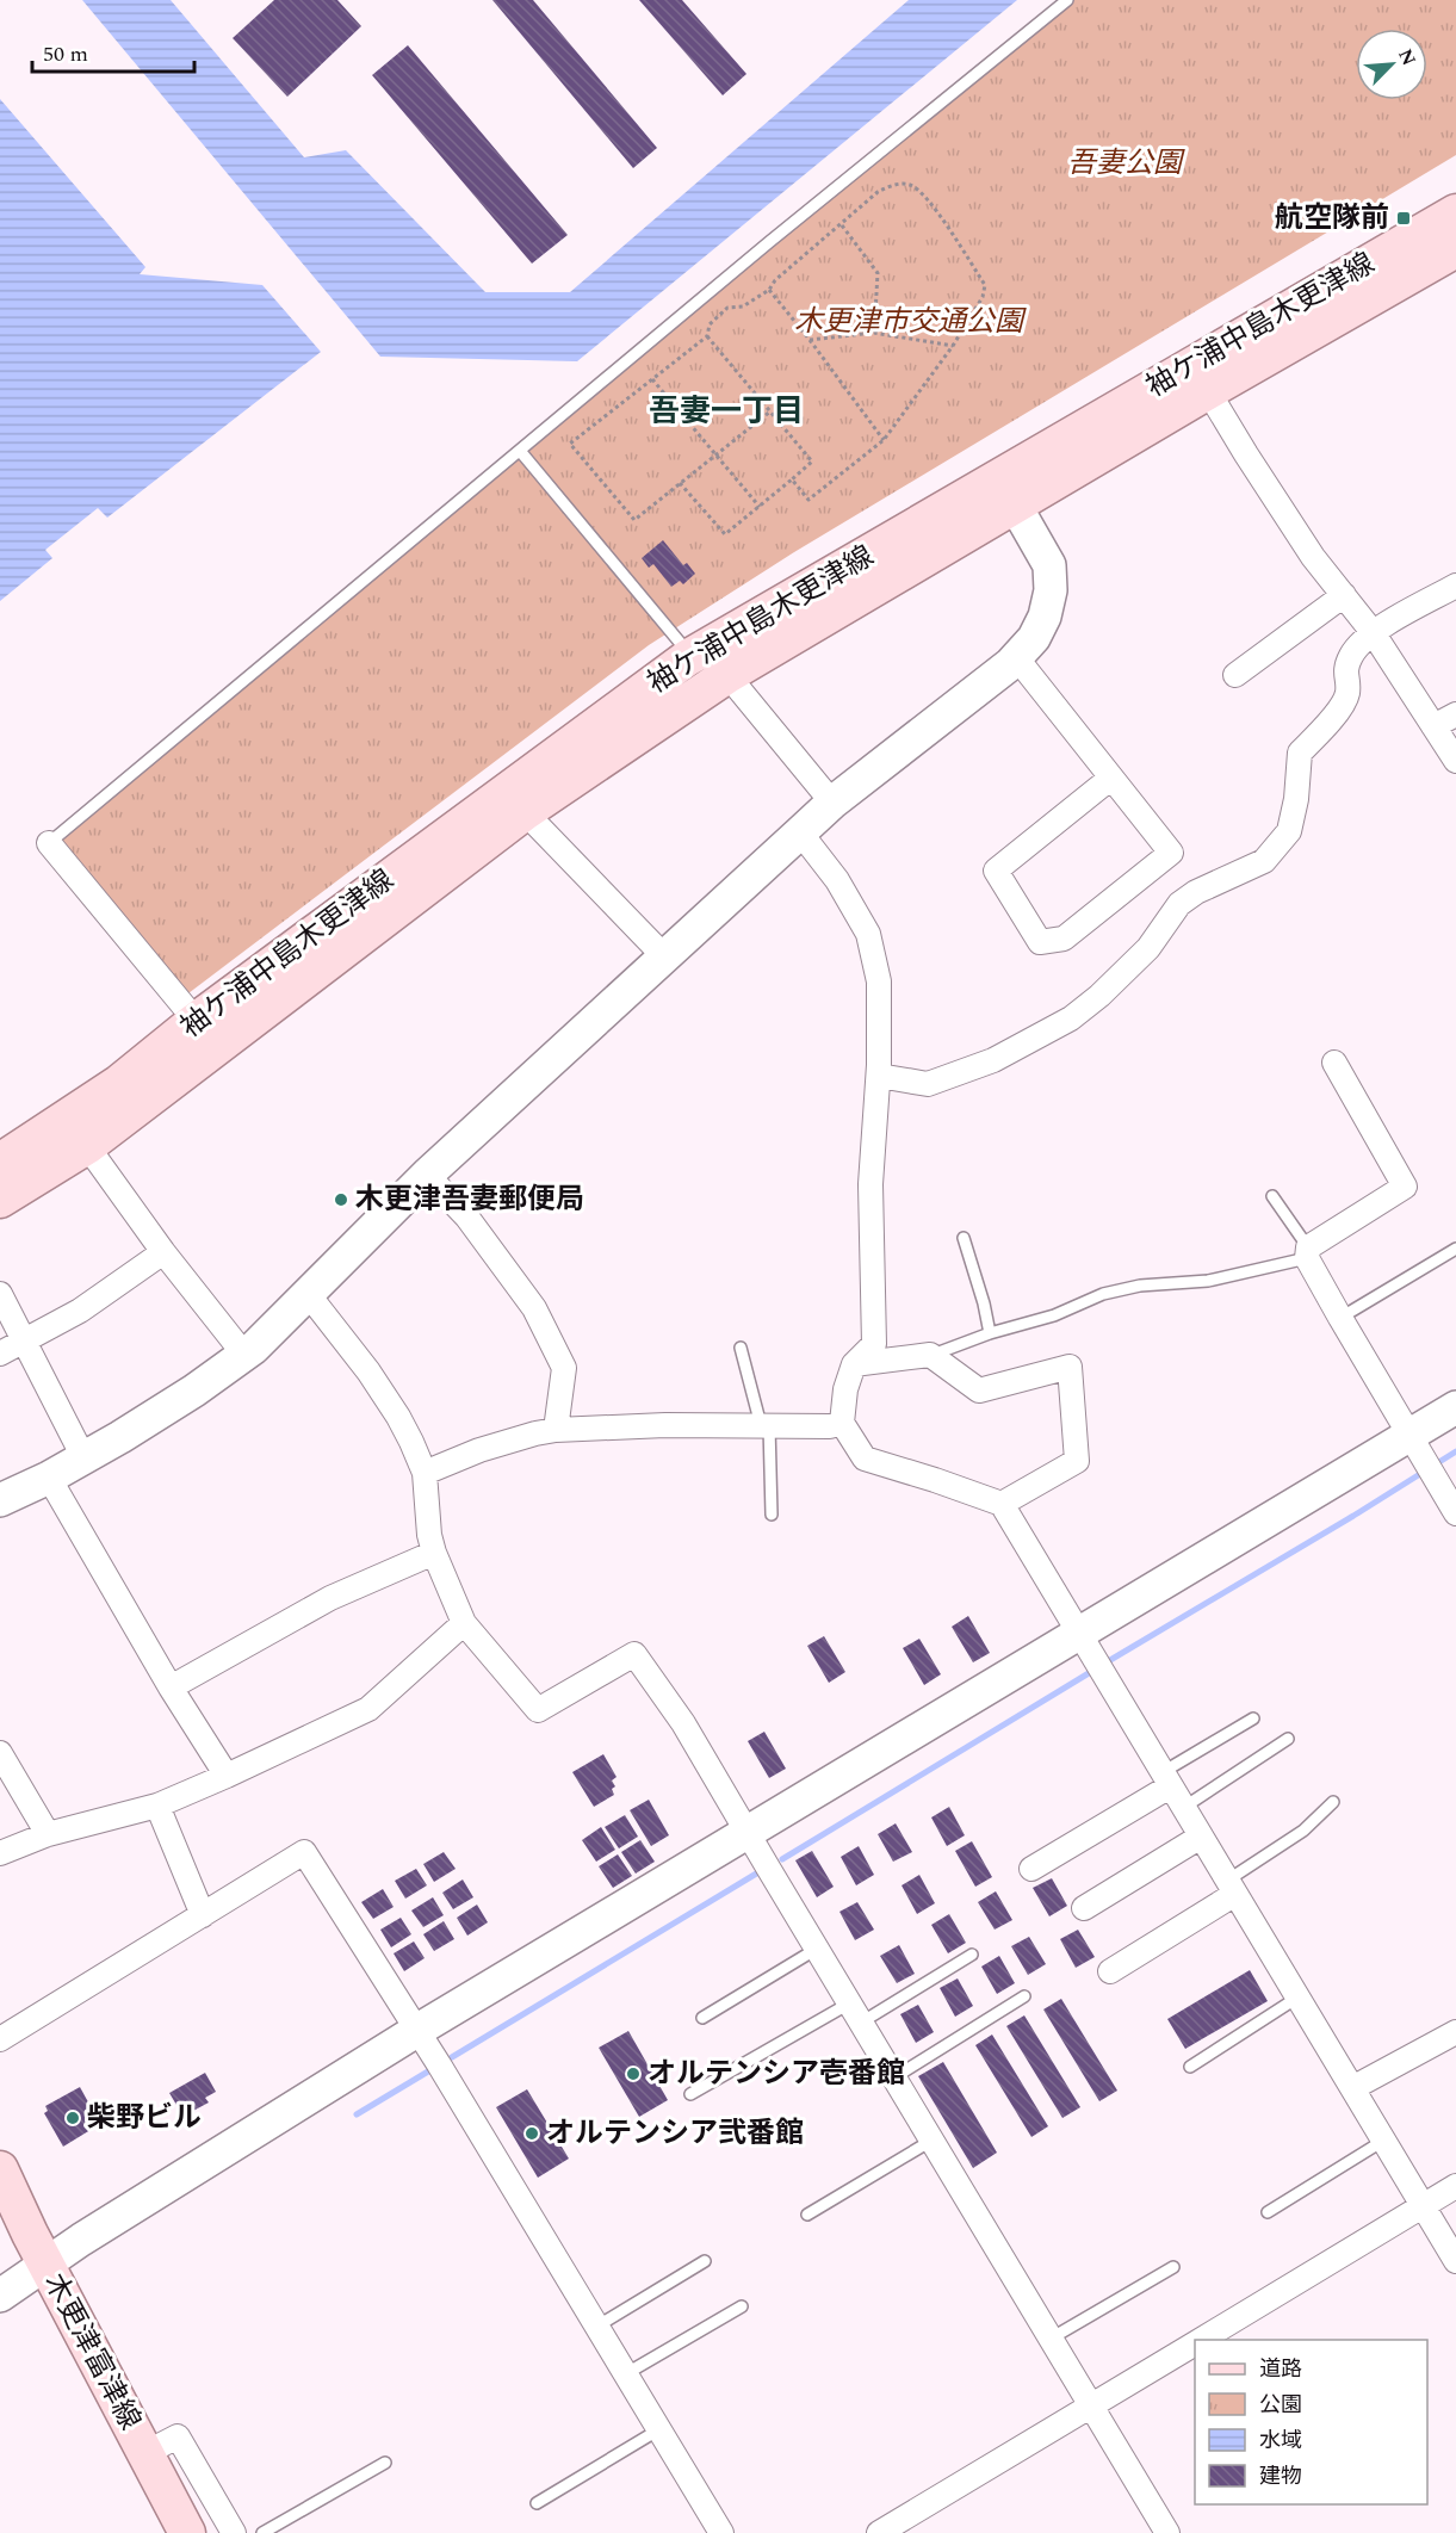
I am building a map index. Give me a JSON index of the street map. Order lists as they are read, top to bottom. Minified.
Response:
{"streets":{"main road":["袖ケ浦中島木更津線","木更津富津線"]},"districts":["吾妻一丁目"],"parks":["吾妻公園","木更津市交通公園"],"places":{"transit":["航空隊前"],"other":["木更津吾妻郵便局","オルテンシア壱番館","柴野ビル","オルテンシア弐番館"]},"legend":["道路","公園","水域","建物"],"scale_bar":"50 m","north":"top right"}
